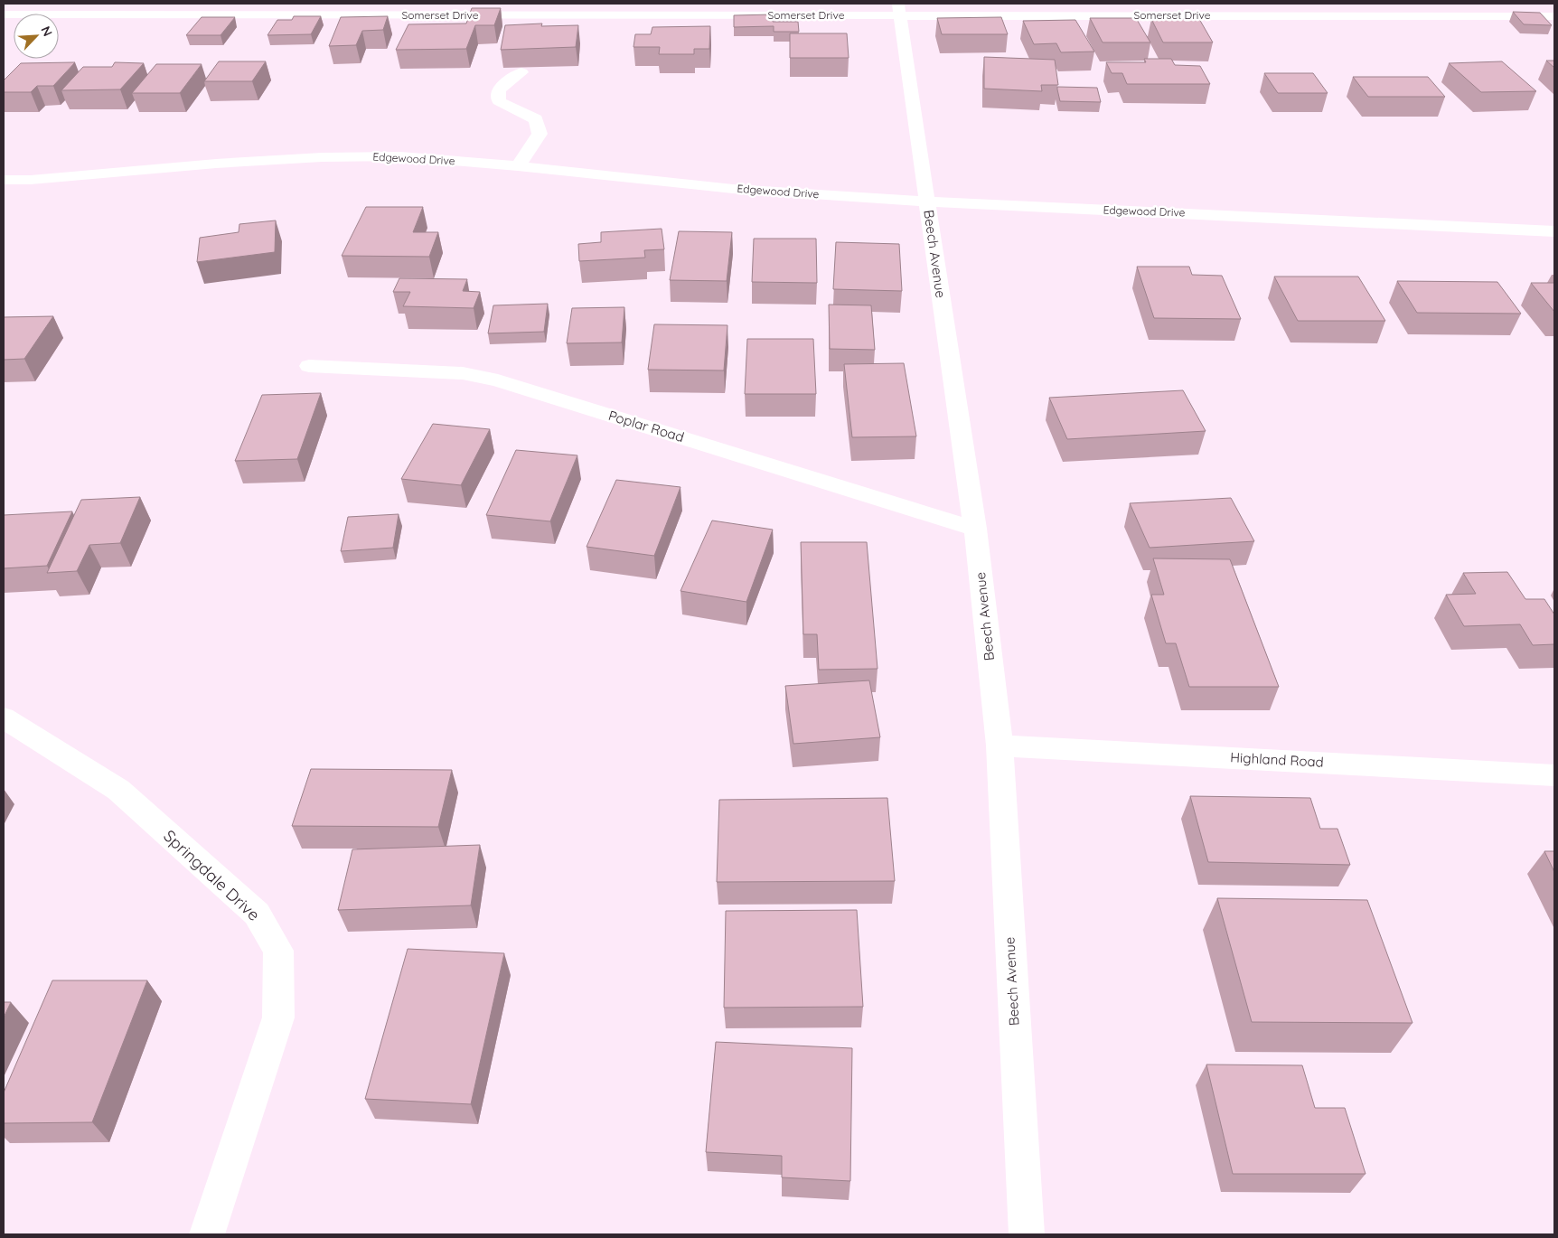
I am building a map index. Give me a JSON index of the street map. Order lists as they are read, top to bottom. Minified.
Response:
{"streets":{"street":["Somerset Drive","Edgewood Drive","Beech Avenue","Poplar Road","Highland Road","Springdale Drive"]},"crossings":[["Somerset Drive","Beech Avenue"],["Edgewood Drive","Beech Avenue"],["Beech Avenue","Poplar Road"],["Beech Avenue","Highland Road"]],"north":"top right"}
